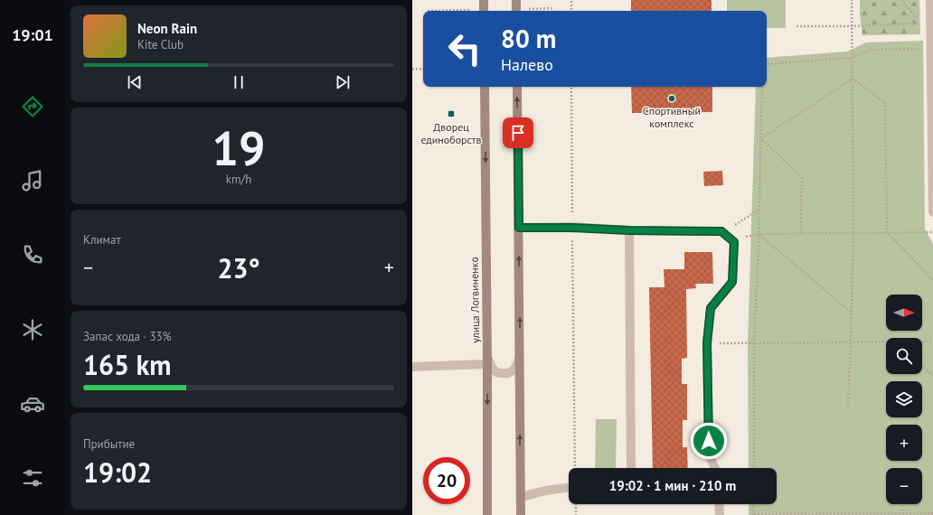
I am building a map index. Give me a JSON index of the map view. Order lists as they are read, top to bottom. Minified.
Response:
{"streets":{"main road":["улица Логвиненко"]},"places":{"other":["Спортивный комплекс"],"transit":["Дворец единоборств"]},"north":"right","page":{"tabs":"19:01","turn":["80 m","Налево"],"song":["Neon Rain","Kite Club"],"tile":[["19","km/h"],"Климат",["Запас хода · 33%","165 km"],["Прибытие","19:02"]],"heat":["−","23°","+"],"map_buttons":["+","−"],"limit":"20","trip":"19:02 · 1 мин · 210 m"}}
